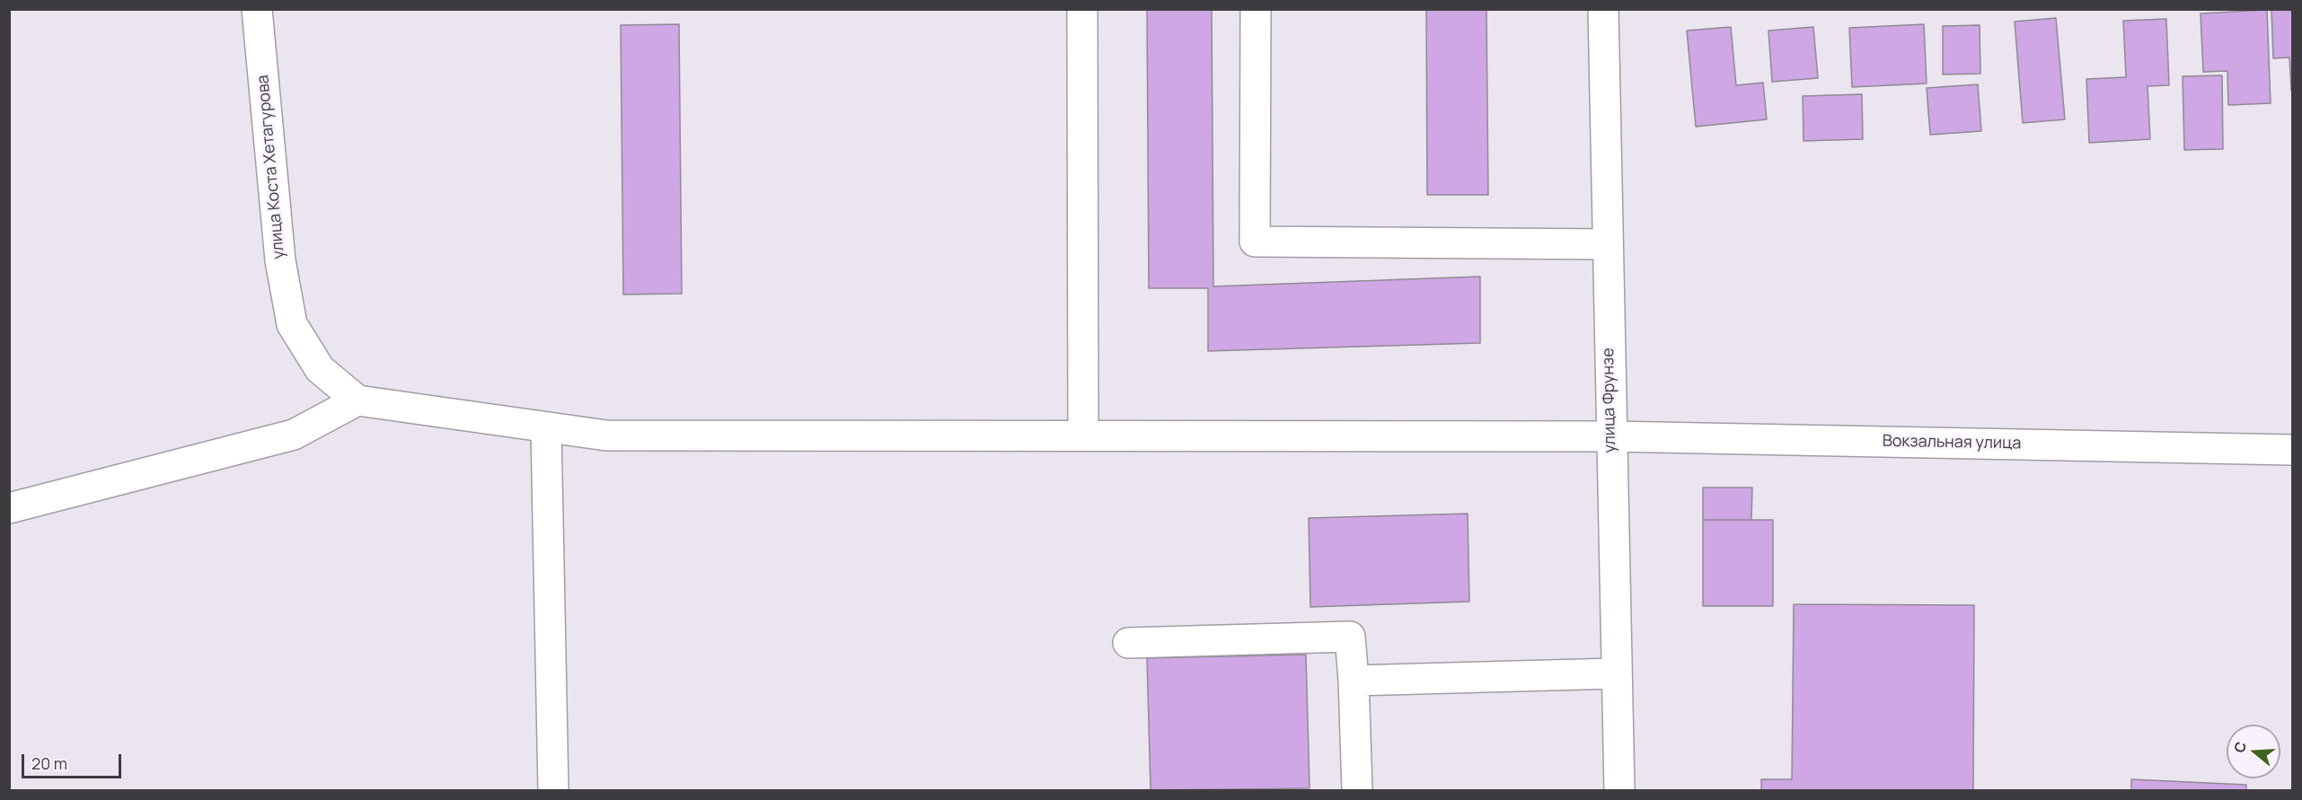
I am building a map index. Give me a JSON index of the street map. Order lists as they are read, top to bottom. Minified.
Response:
{"streets":{"street":["улица Коста Хетагурова","улица Фрунзе","Вокзальная улица"]},"crossings":[["улица Коста Хетагурова","Вокзальная улица"],["улица Фрунзе","Вокзальная улица"]],"scale_bar":"20 m","north":"left"}
